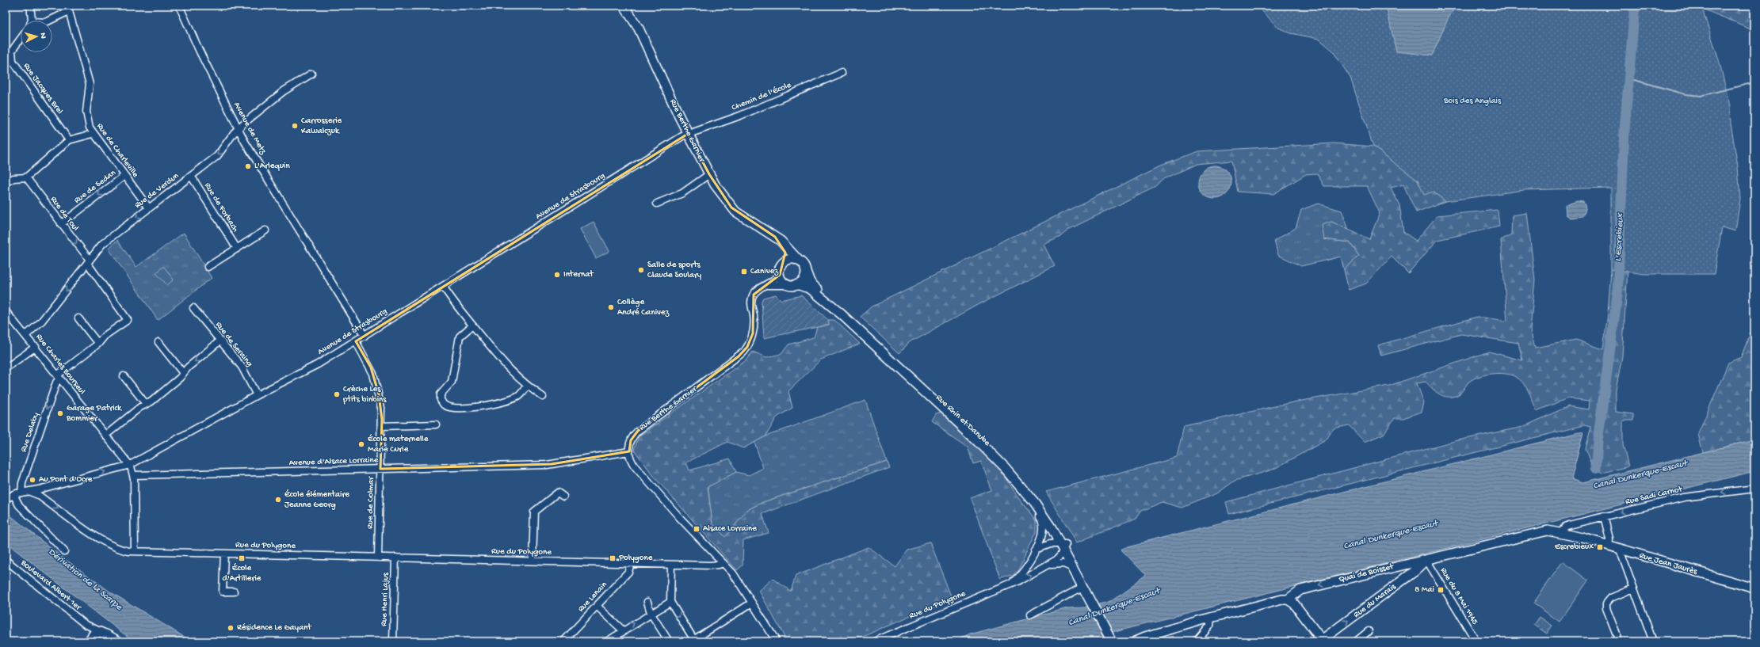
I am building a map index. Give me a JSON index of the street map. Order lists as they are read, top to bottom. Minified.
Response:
{"streets":{"main road":["Rue Berthe Garnier","Rue Rhin et Danube","Rue Jean Jaurès","Quai de Boisset","Rue du Marais"],"street":["Rue Jacques Brel","Chemin de l'École","Avenue de Metz","Rue de Charleville","Rue de Sedan","Rue de Verdun","Avenue de Strasbourg","Rue de Forbach","Rue de Toul","Rue de Seraing","Rue Charles Bourseul","Rue Delaby","Avenue d'Alsace Lorraine","Rue Sadi Carnot","Rue de Colmar","Rue du Polygone","Boulevard Albert 1er","Rue du 8 Mai 1945","Rue Lenain","Rue Henri Lajus"]},"crossings":[["Chemin de l'École","Rue Berthe Garnier"],["Chemin de l'École","Avenue de Strasbourg"],["Avenue de Metz","Rue de Verdun"],["Avenue de Metz","Avenue de Strasbourg"],["Rue Berthe Garnier","Avenue de Strasbourg"],["Rue Berthe Garnier","Rue Rhin et Danube"],["Rue Berthe Garnier","Avenue d'Alsace Lorraine"],["Rue de Charleville","Rue de Sedan"],["Rue de Charleville","Rue de Verdun"],["Rue de Sedan","Rue de Toul"],["Rue de Verdun","Rue de Forbach"],["Rue de Verdun","Rue de Toul"],["Rue de Verdun","Rue Charles Bourseul"],["Avenue de Strasbourg","Rue de Seraing"],["Avenue de Strasbourg","Rue Charles Bourseul"],["Avenue de Strasbourg","Rue Delaby"],["Avenue de Strasbourg","Rue de Colmar"],["Avenue de Strasbourg","Rue du Polygone"],["Rue Charles Bourseul","Rue Delaby"],["Rue Charles Bourseul","Avenue d'Alsace Lorraine"],["Rue Charles Bourseul","Rue du Polygone"],["Rue Rhin et Danube","Rue du Polygone"],["Avenue d'Alsace Lorraine","Rue de Colmar"],["Rue Sadi Carnot","Quai de Boisset"],["Rue de Colmar","Rue du Polygone"],["Rue du Polygone","Rue Lenain"],["Rue du Polygone","Rue Henri Lajus"],["Rue Jean Jaurès","Quai de Boisset"],["Quai de Boisset","Rue du 8 Mai 1945"],["Quai de Boisset","Rue du Marais"],["Rue du 8 Mai 1945","Rue du Marais"]],"one_way":["Rue de Sedan","Rue de Verdun","Rue Delaby","Rue Sadi Carnot","Quai de Boisset","Rue du Marais"],"water":["L'Escrebieux","Canal Dunkerque-Escaut","Dérivation de la Scarpe"],"parks":["Bois des Anglais"],"places":{"other":["Carrosserie Kawalczuk","L'Arlequin","Salle de sports Claude Soulary","Internat","Collège André Canivez","Crèche Les ptits binbins","Garage Patrick Bommier","École maternelle Marie Curie","Au Pont d'Ocre","École élémentaire Jeanne Georg","Résidence Le Gayant"],"transit":["Canivez","Alsace Lorraine","Escrebieux","École d'Artillerie","Polygone","8 Mai"]},"north":"right"}
